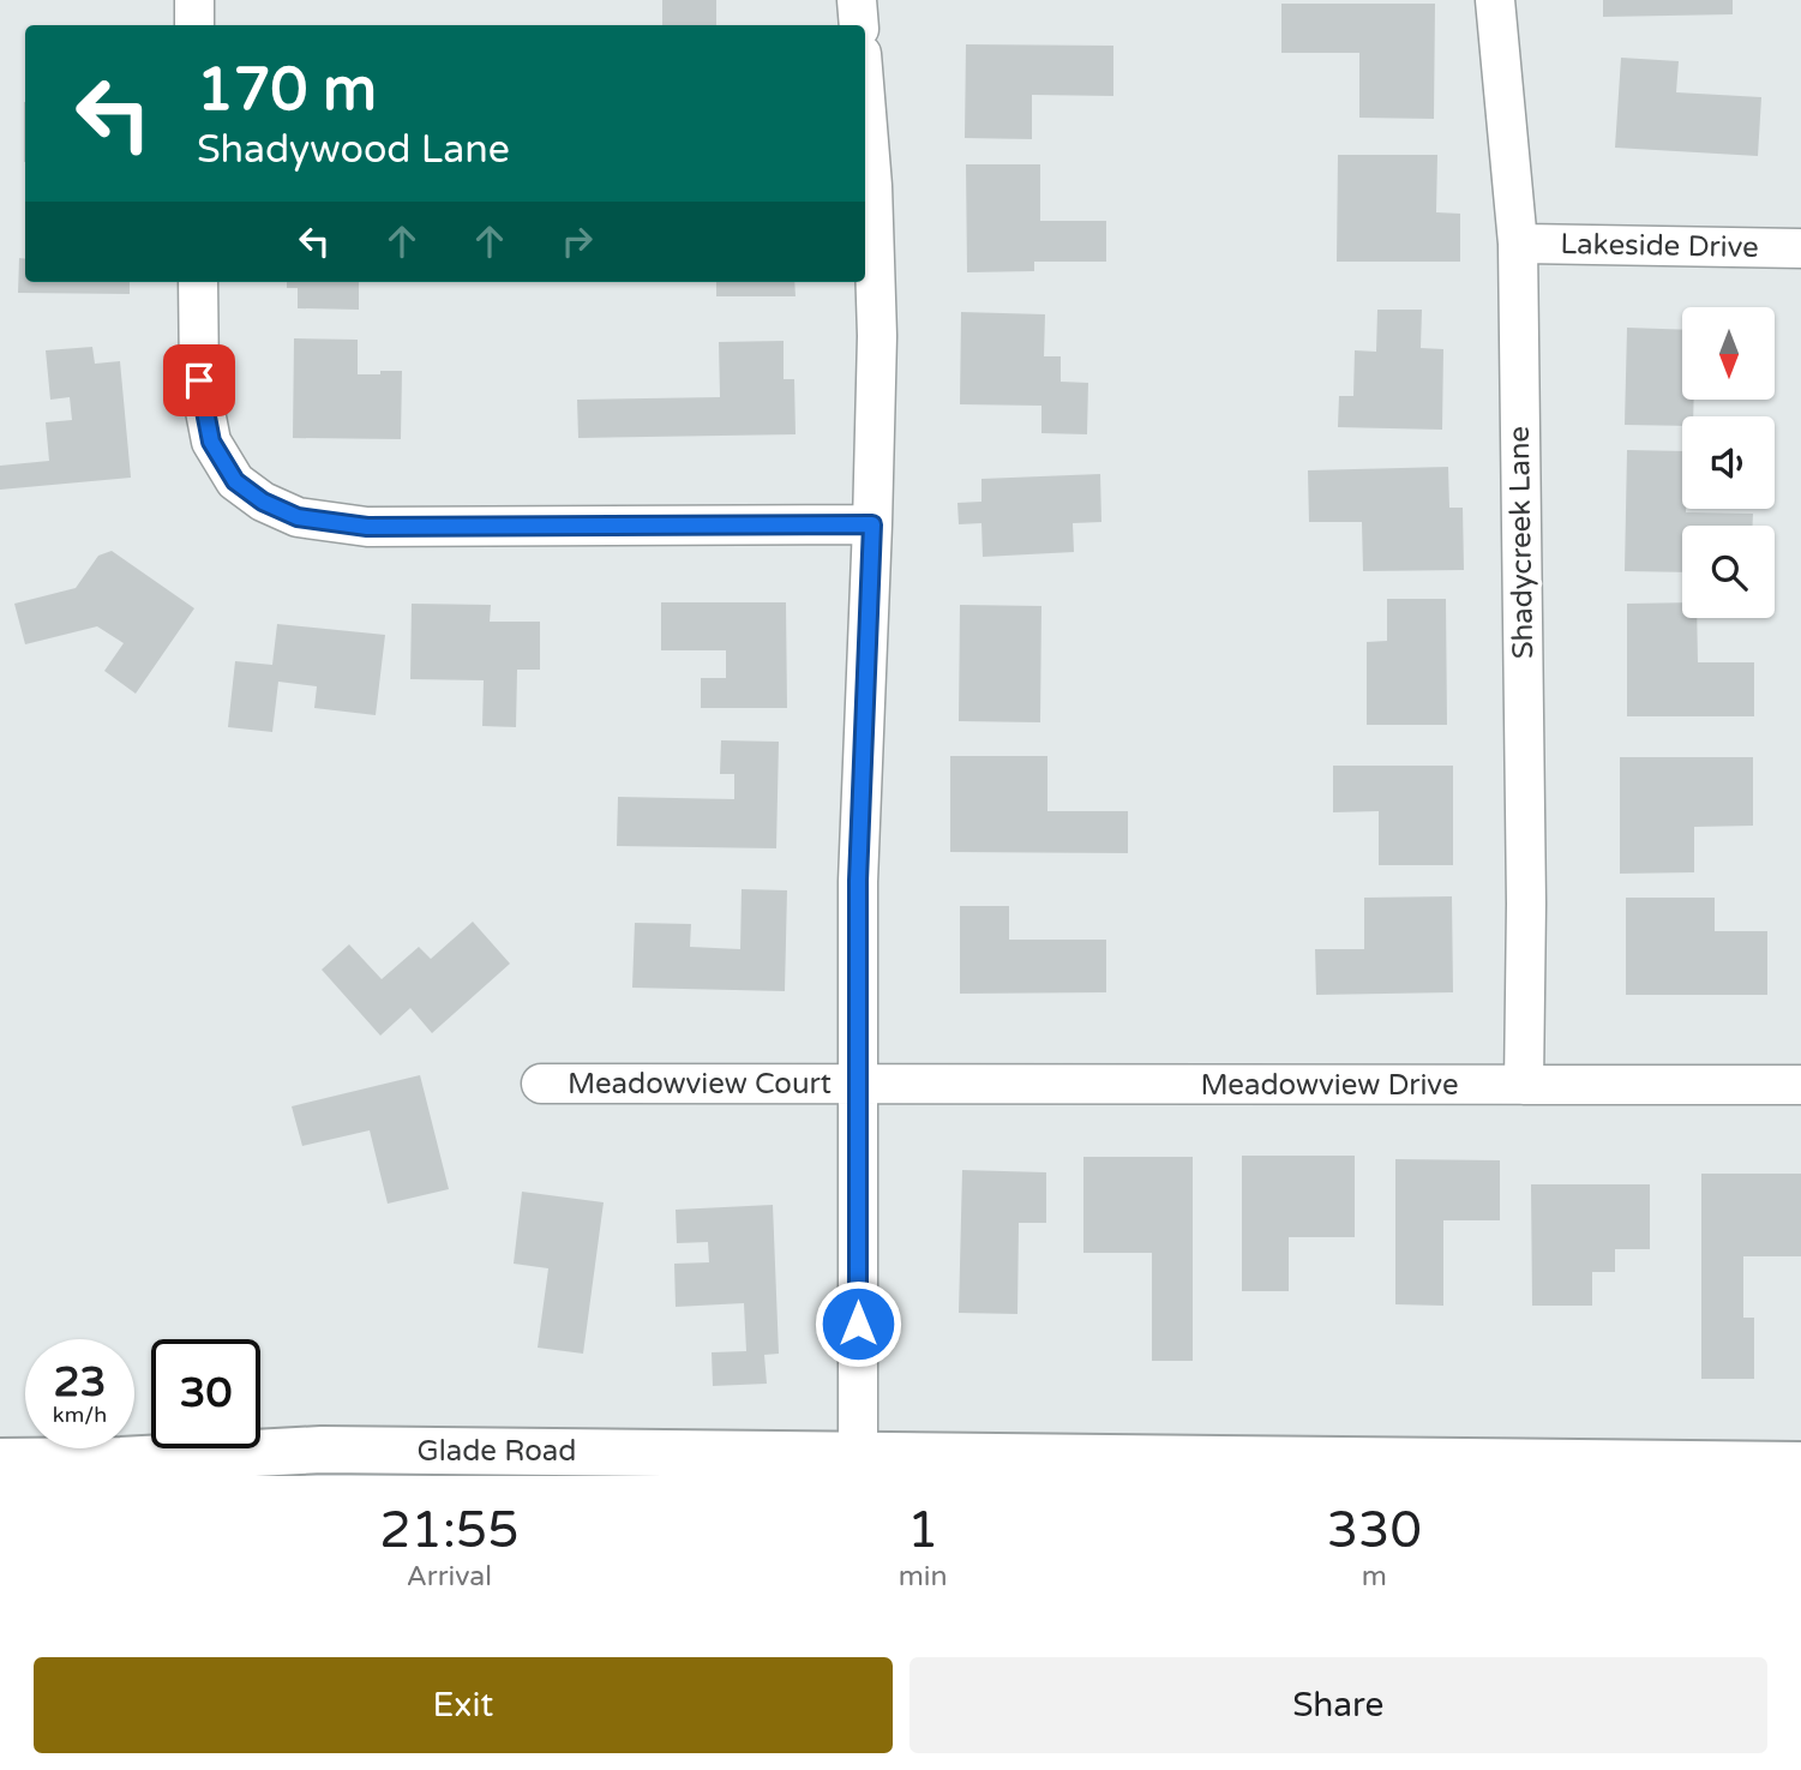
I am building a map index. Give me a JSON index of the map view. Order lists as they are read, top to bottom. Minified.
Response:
{"streets":{"main road":["Glade Road"],"street":["Lakeside Drive","Shadycreek Lane","Meadowview Court","Meadowview Drive"]},"crossings":[["Lakeside Drive","Shadycreek Lane"],["Shadycreek Lane","Meadowview Drive"],["Meadowview Court","Meadowview Drive"]],"north":"bottom","page":{"turn":["170 m","Shadywood Lane"],"speed":"23 km/h","limit":"30","eta":["21:55","Arrival","1","min","330","m"],"buttons":["Exit","Share"]}}
